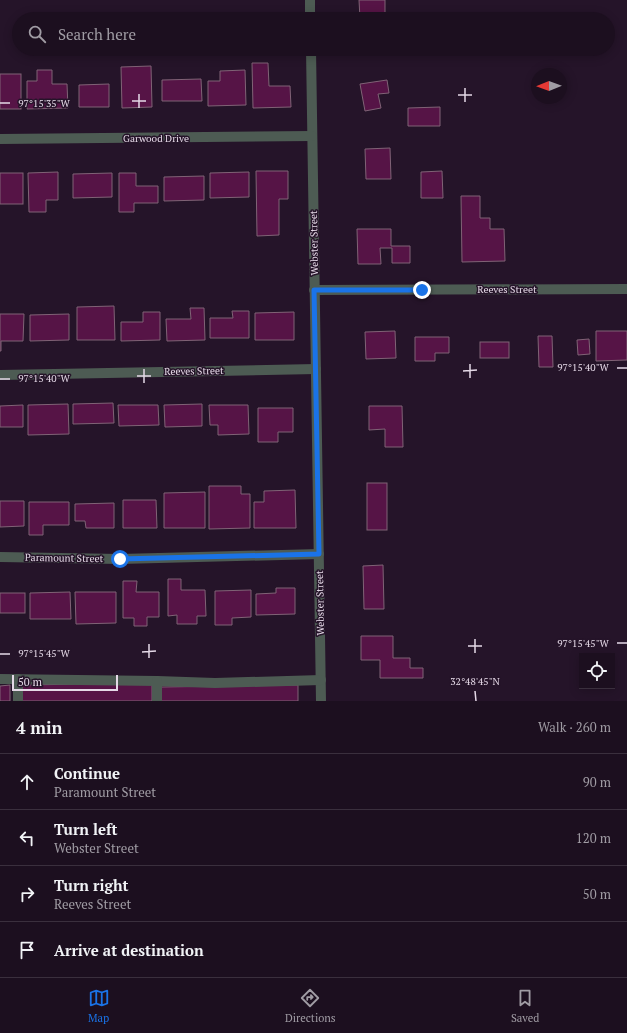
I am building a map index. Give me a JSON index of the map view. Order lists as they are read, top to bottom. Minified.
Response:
{"streets":{"street":["Garwood Drive","Webster Street","Reeves Street","Paramount Street"]},"crossings":[["Garwood Drive","Webster Street"],["Webster Street","Reeves Street"],["Webster Street","Paramount Street"]],"scale_bar":"50 m","north":"left","page":{"search":"Search here","scale":"50 m","heading":["4 min","Walk · 260 m"],"list":[["Continue","Paramount Street","90 m"],["Turn left","Webster Street","120 m"],["Turn right","Reeves Street","50 m"],"Arrive at destination"],"nav":["Map","Directions","Saved"]},"coordinates":["97°15'35\"W","97°15'40\"W","97°15'45\"W","32°48'45\"N"]}
